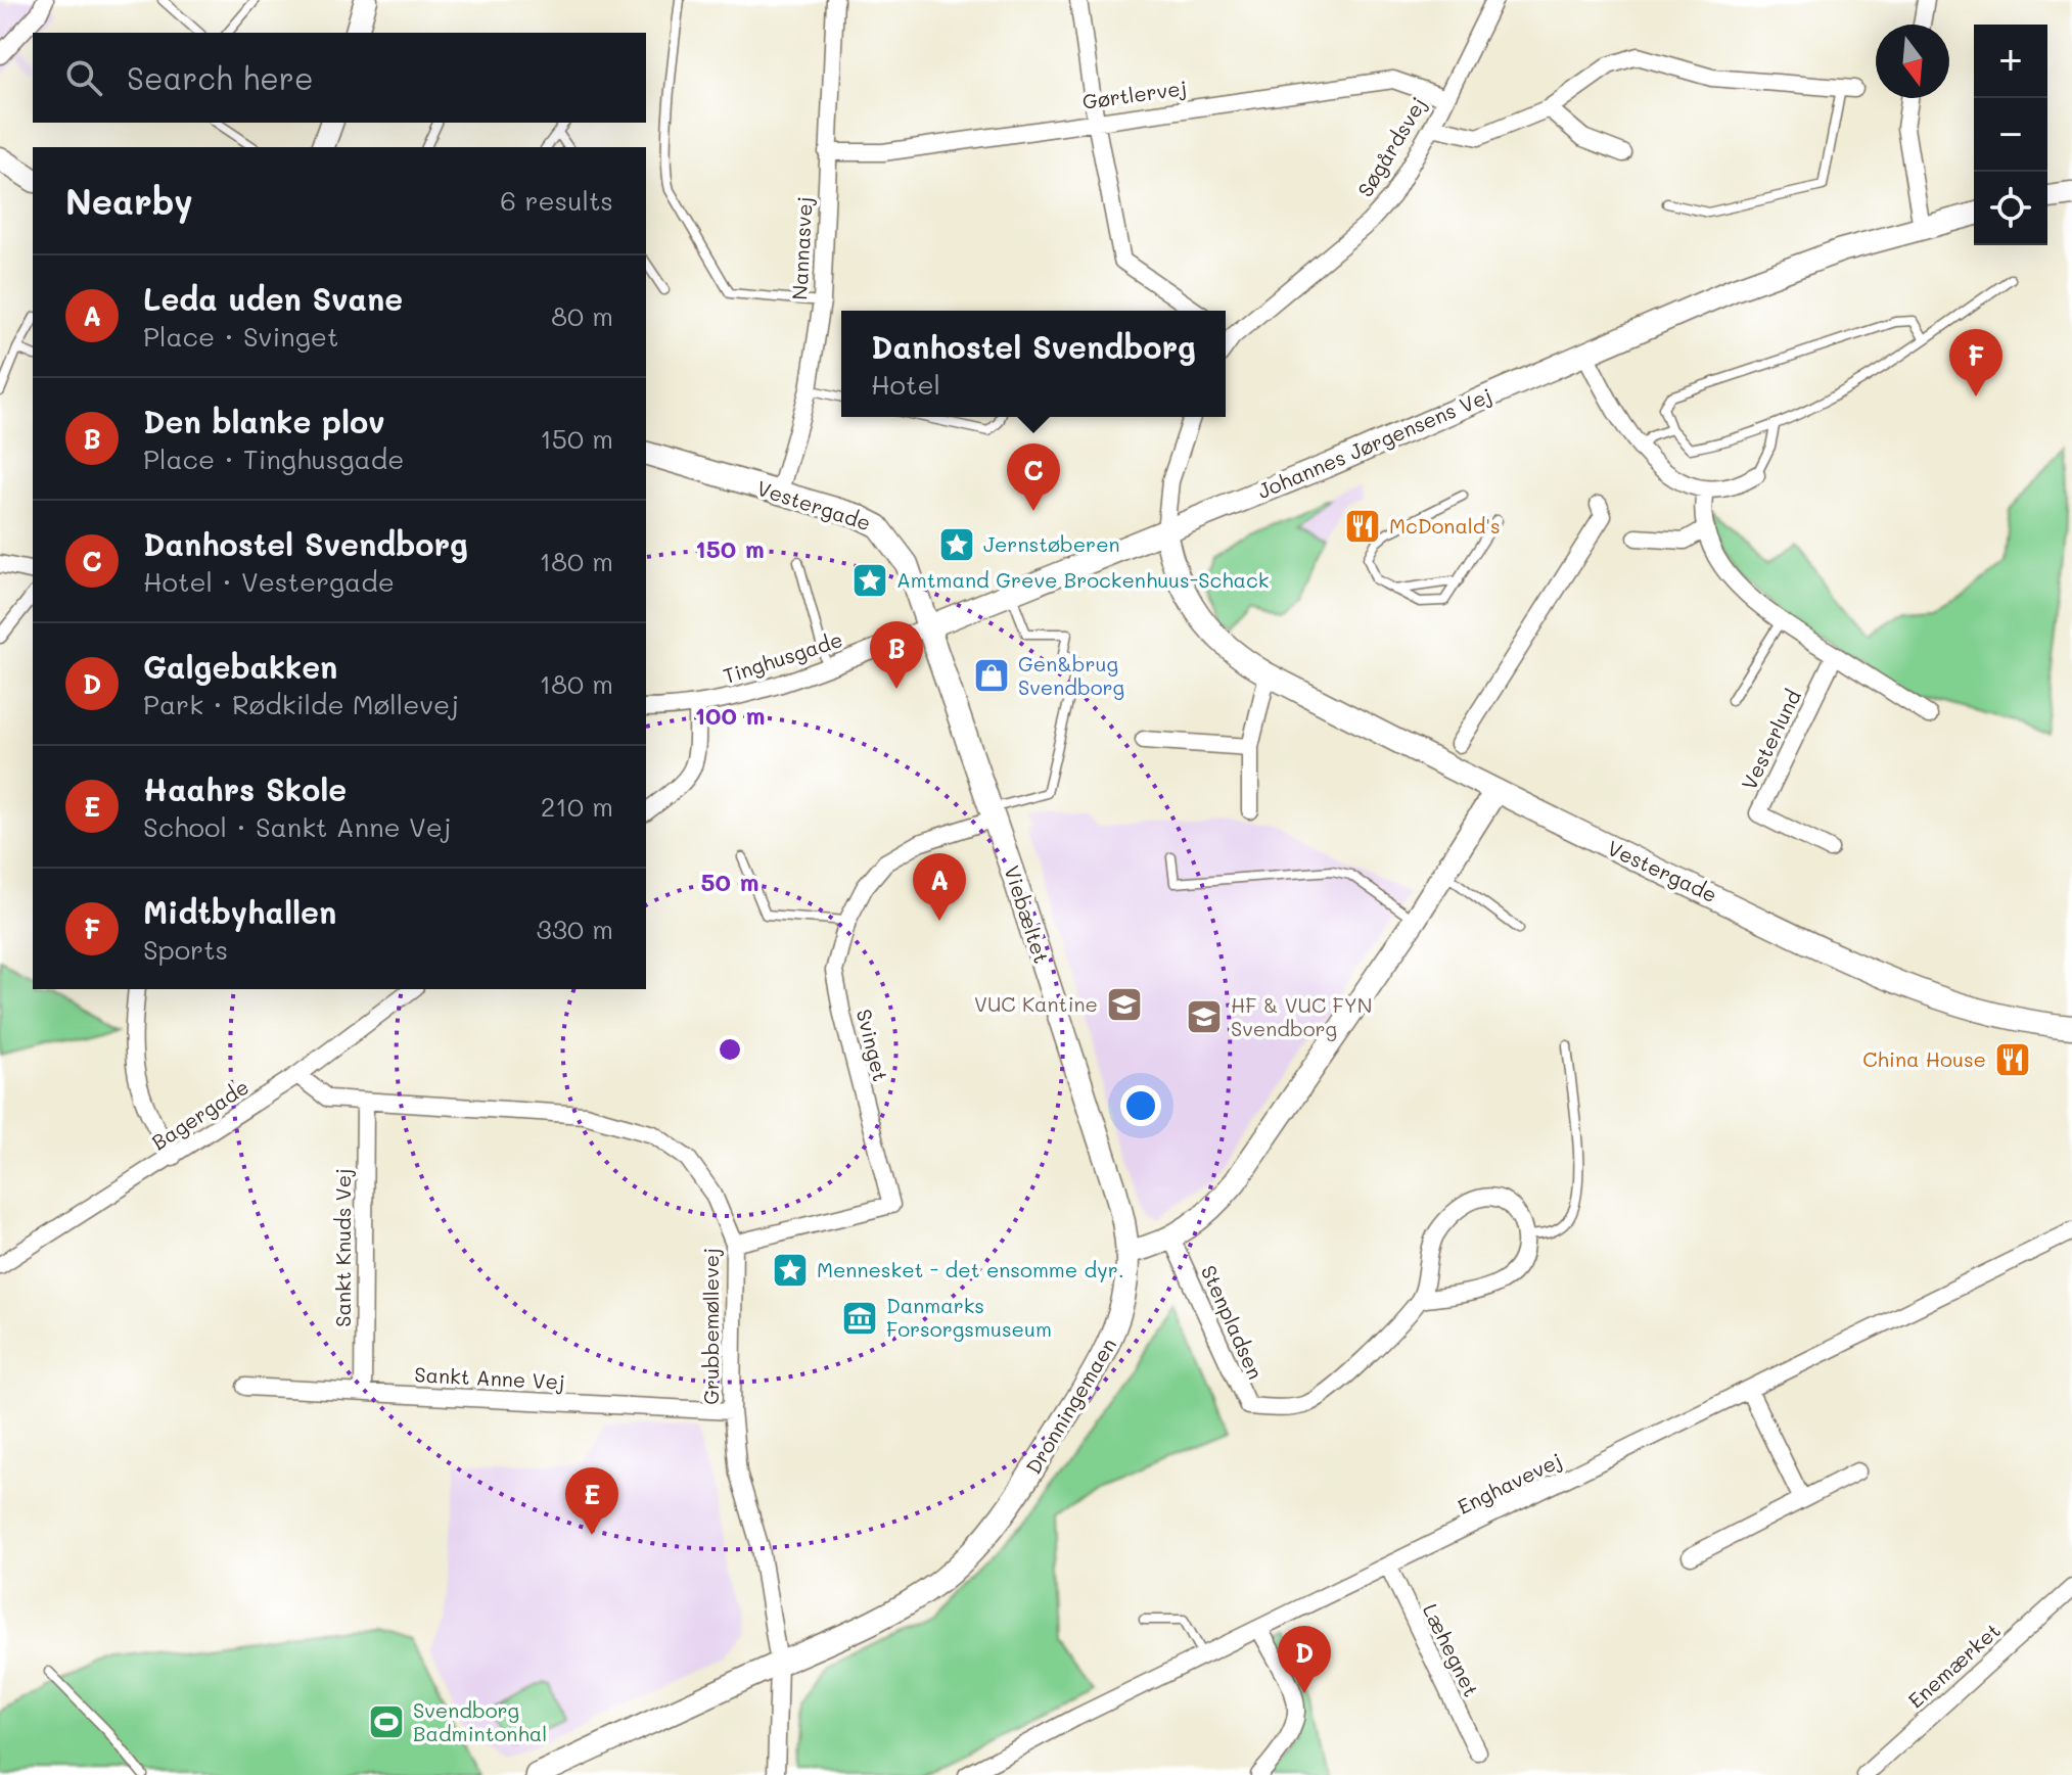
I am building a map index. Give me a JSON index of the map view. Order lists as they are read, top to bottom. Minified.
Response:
{"streets":{"street":["Gørtlervej","Søgårdsvej","Nannasvej","Johannes Jørgensens Vej","Vestergade","Tinghusgade","Vesterlund","Viebæltet","Svinget","Bagergade","Sankt Knuds Vej","Stenpladsen","Grubbemøllevej","Sankt Anne Vej","Dronningemaen","Enghavevej","Læhegnet","Enemærket"]},"crossings":[["Gørtlervej","Søgårdsvej"],["Gørtlervej","Nannasvej"],["Nannasvej","Vestergade"],["Johannes Jørgensens Vej","Vestergade"],["Vestergade","Tinghusgade"],["Vestergade","Viebæltet"],["Tinghusgade","Viebæltet"],["Viebæltet","Svinget"],["Viebæltet","Dronningemaen"],["Svinget","Grubbemøllevej"],["Bagergade","Grubbemøllevej"],["Sankt Knuds Vej","Grubbemøllevej"],["Sankt Knuds Vej","Sankt Anne Vej"],["Grubbemøllevej","Sankt Anne Vej"],["Grubbemøllevej","Dronningemaen"],["Enghavevej","Læhegnet"]],"places":{"restaurant":["McDonald's","China House"],"place":["Jernstøberen","Amtmand Greve Brockenhuus-Schack","Mennesket - det ensomme dyr."],"shop":["Gen&brug Svendborg"],"school or university":["VUC Kantine","HF & VUC FYN Svendborg"],"museum":["Danmarks Forsorgsmuseum"],"sports":["Svendborg Badmintonhal"]},"north":"bottom","page":{"map_buttons":["+","−"],"search":"Search here","heading":["Nearby","6 results"],"list":[{"mark":"A","name":"Leda uden Svane","note":"Place · Svinget","value":"80 m"},{"mark":"B","name":"Den blanke plov","note":"Place · Tinghusgade","value":"150 m"},{"mark":"C","name":"Danhostel Svendborg","note":"Hotel · Vestergade","value":"180 m"},{"mark":"D","name":"Galgebakken","note":"Park · Rødkilde Møllevej","value":"180 m"},{"mark":"E","name":"Haahrs Skole","note":"School · Sankt Anne Vej","value":"210 m"},{"mark":"F","name":"Midtbyhallen","note":"Sports","value":"330 m"}],"popup":["Danhostel Svendborg","Hotel"],"pins":["F","C","B","A","E","D"]},"rings":["150 m","100 m","50 m"]}
